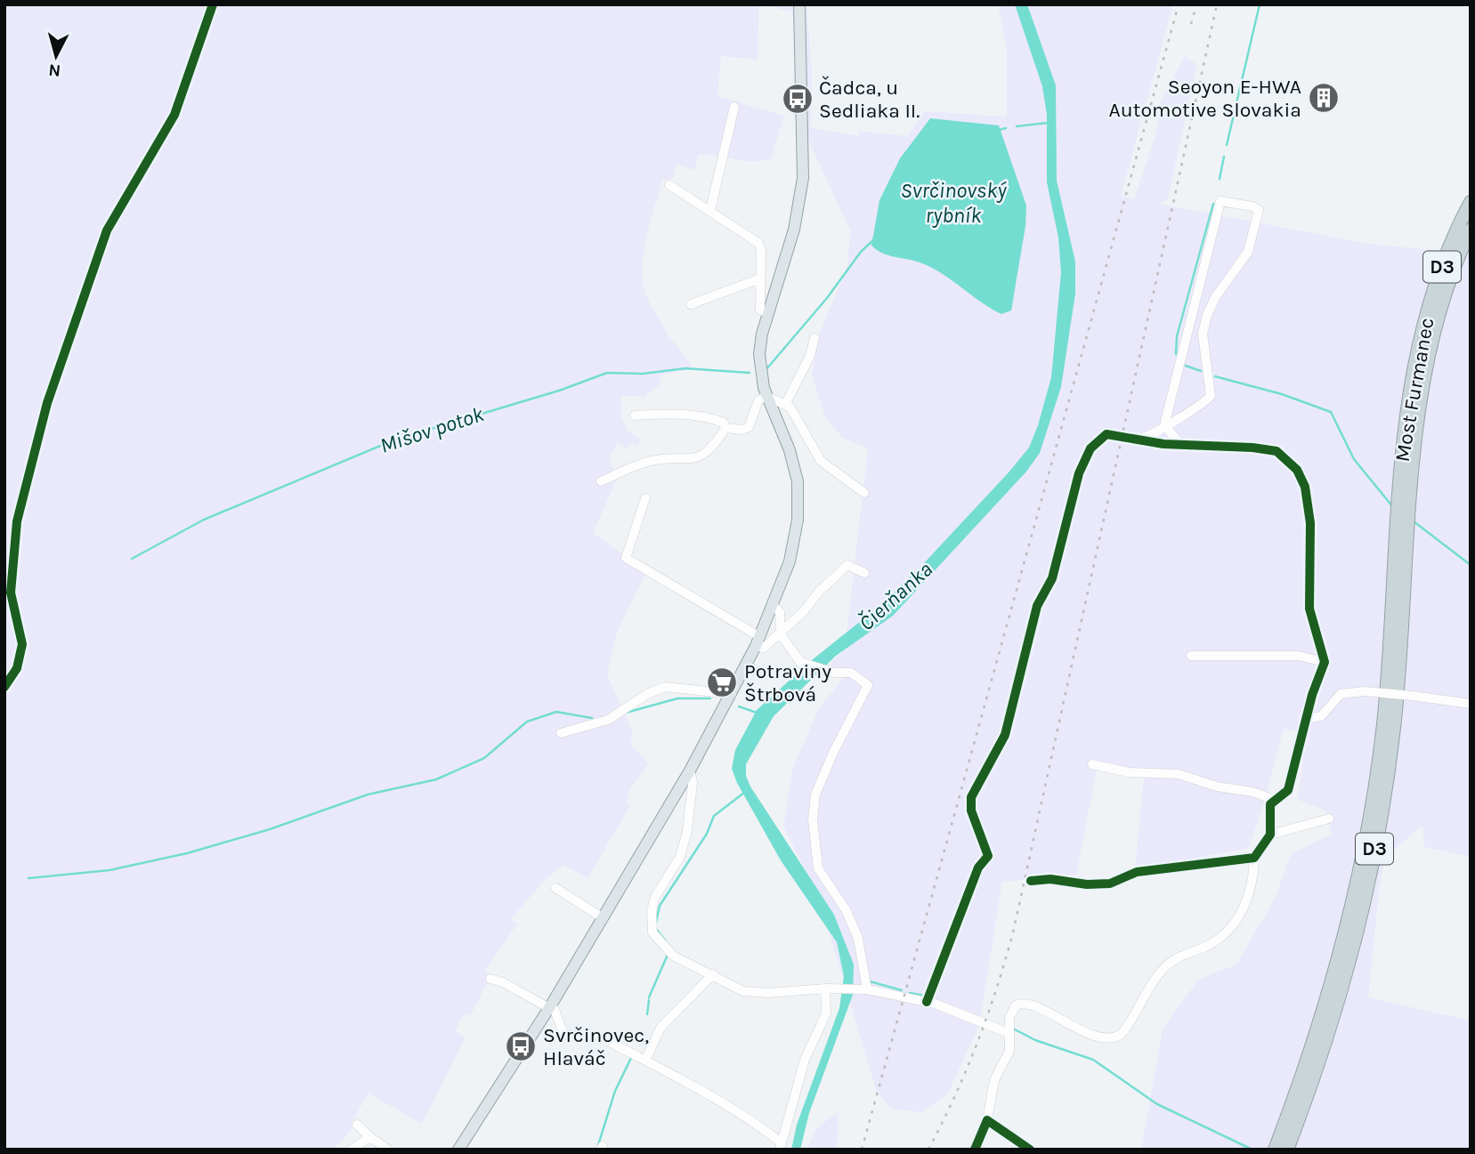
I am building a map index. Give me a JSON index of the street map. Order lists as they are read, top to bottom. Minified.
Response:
{"streets":{"highway":["D3","Most Furmanec"]},"crossings":[["D3","Most Furmanec"]],"water":["Svrčinovský rybník","Mišov potok","Čierňanka"],"places":{"building":["Seoyon E-HWA Automotive Slovakia"],"bus stop":["Čadca, u Sedliaka II.","Svrčinovec, Hlaváč"],"supermarket":["Potraviny Štrbová"]},"north":"bottom"}
